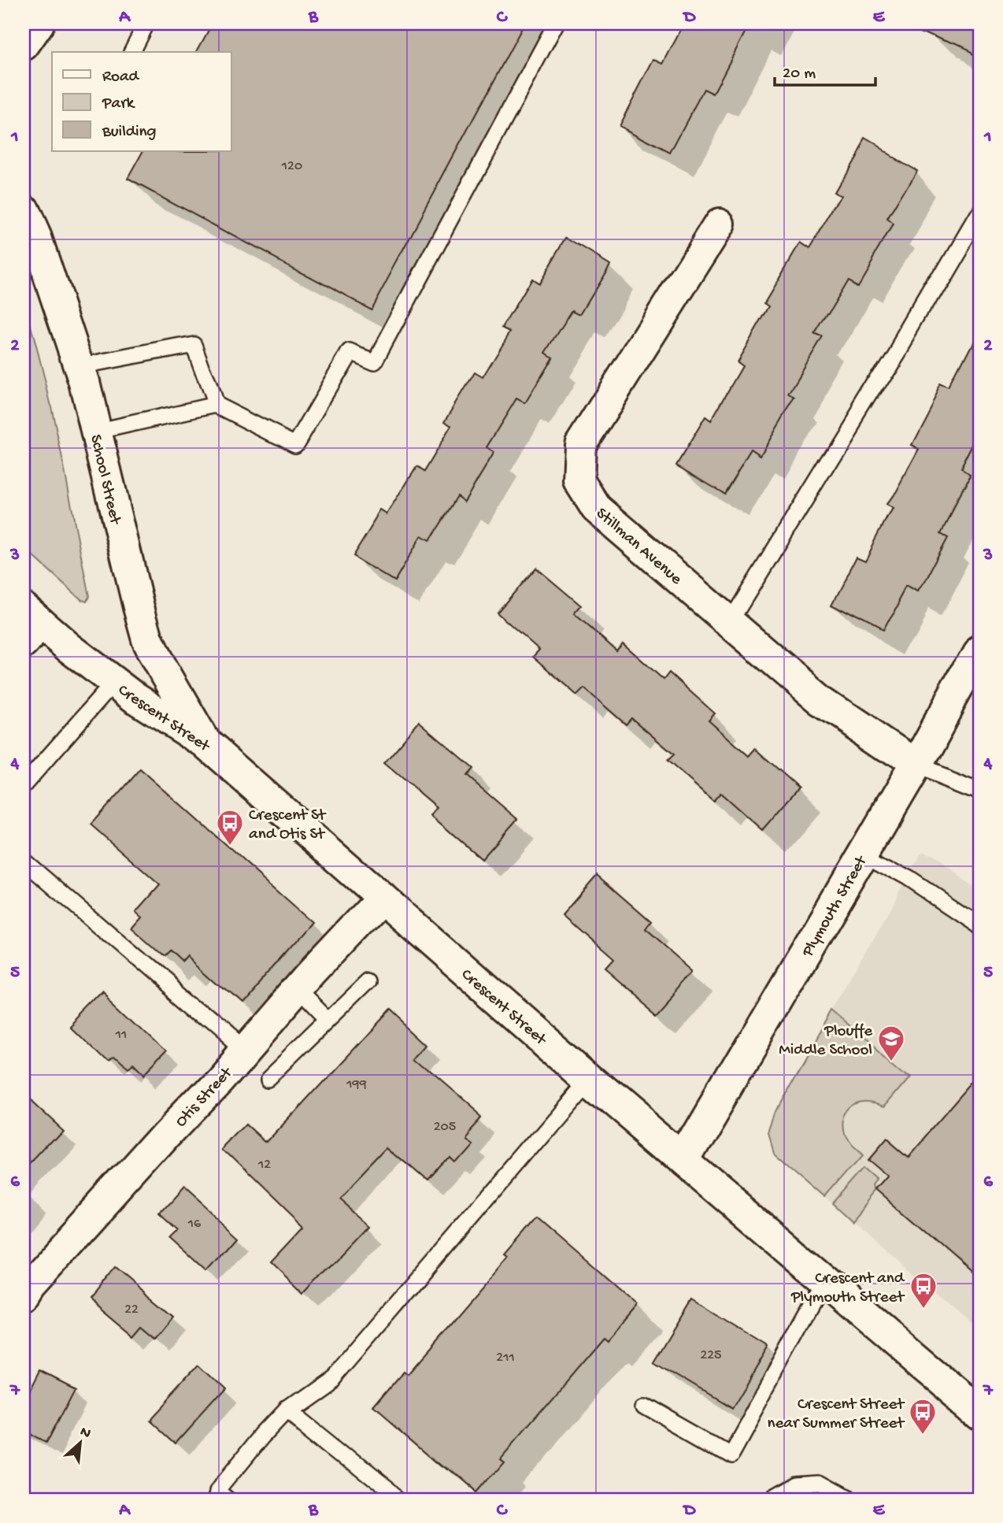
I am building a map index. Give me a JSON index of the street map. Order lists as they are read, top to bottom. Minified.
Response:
{"streets":{"street":["School Street","Stillman Avenue","Crescent Street","Plymouth Street","Otis Street"]},"crossings":[["School Street","Crescent Street"],["Stillman Avenue","Plymouth Street"],["Crescent Street","Plymouth Street"],["Crescent Street","Otis Street"]],"places":{"bus stop":["Crescent St and Otis St","Crescent and Plymouth Street","Crescent Street near Summer Street"],"school or university":["Plouffe Middle School"]},"house_numbers":["120","11","199","205","12","16","22","225","211"],"legend":["Road","Park","Building"],"scale_bar":"20 m","north":"top right","grid":{"columns":["A","B","C","D","E"],"rows":["1","2","3","4","5","6","7"]}}
